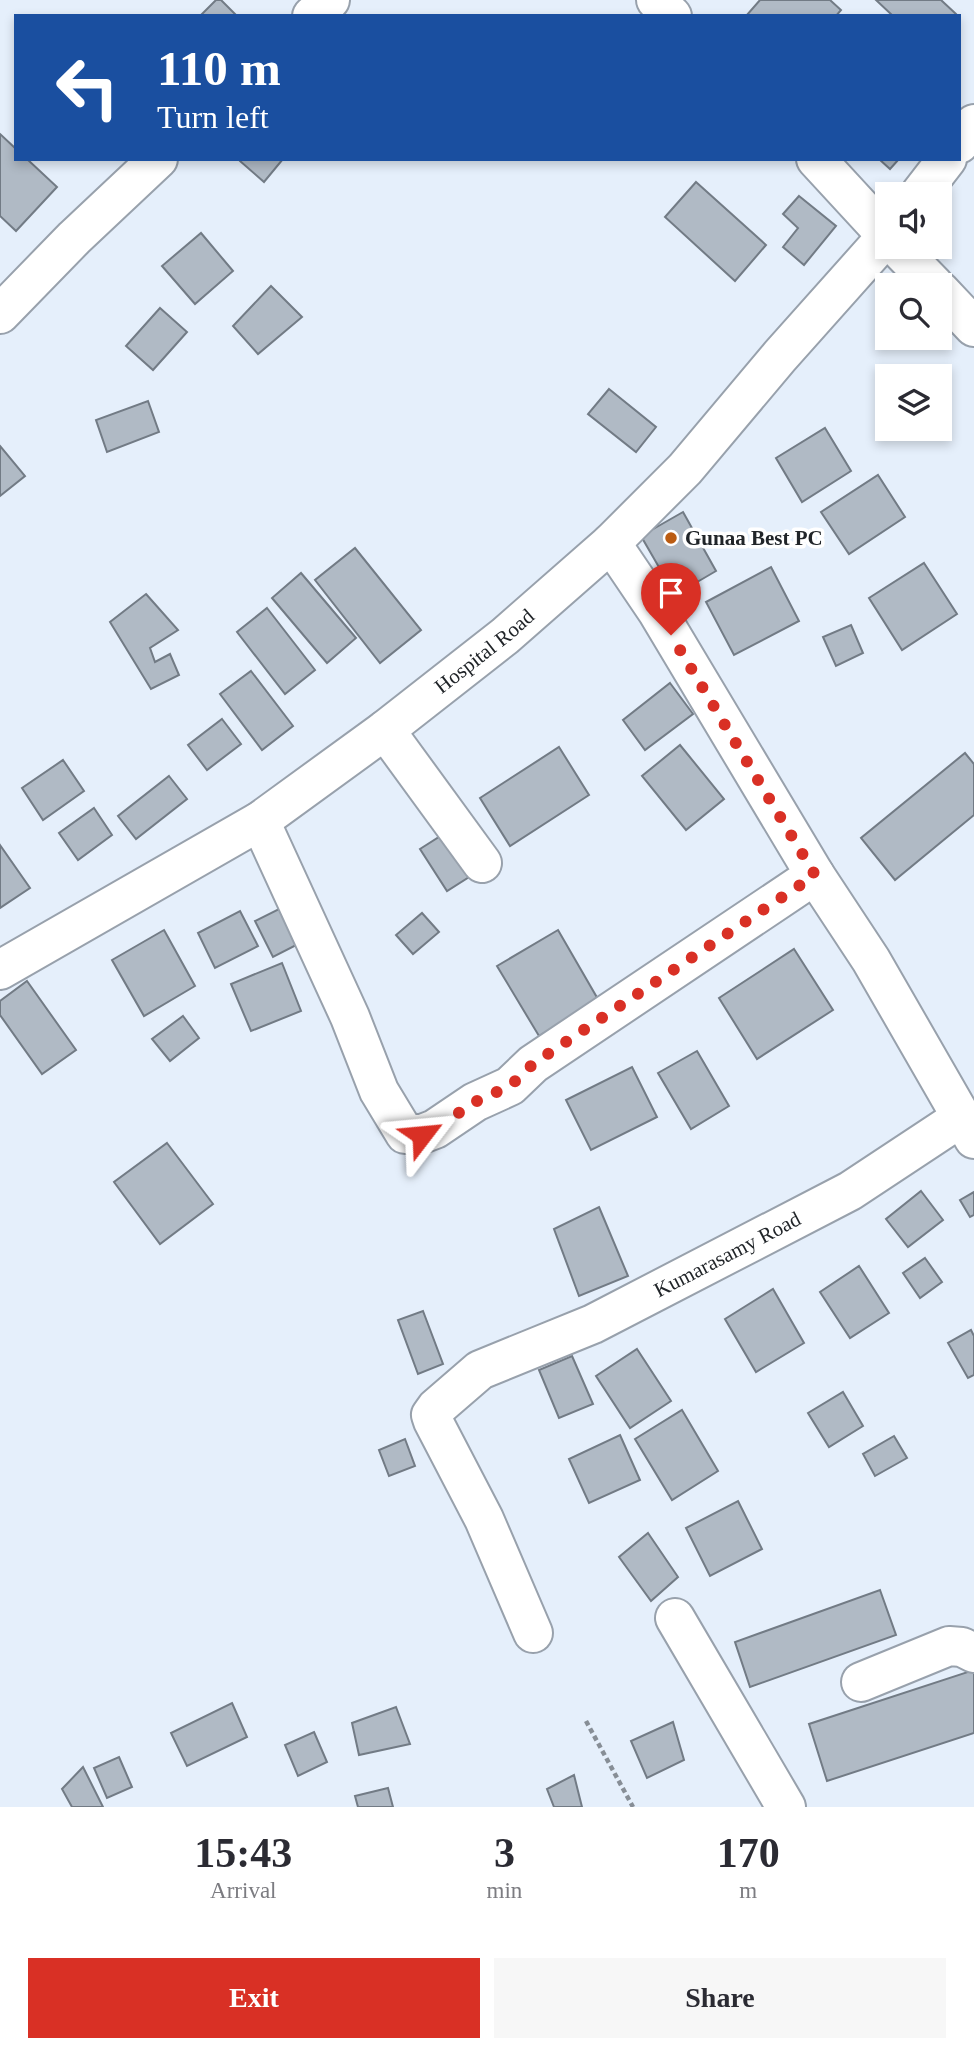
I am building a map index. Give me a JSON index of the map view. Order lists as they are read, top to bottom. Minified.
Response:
{"streets":{"street":["Hospital Road","Kumarasamy Road"]},"places":["Gunaa Best PC"],"page":{"turn":["110 m","Turn left"],"eta":["15:43","Arrival","3","min","170","m"],"buttons":["Exit","Share"]}}
